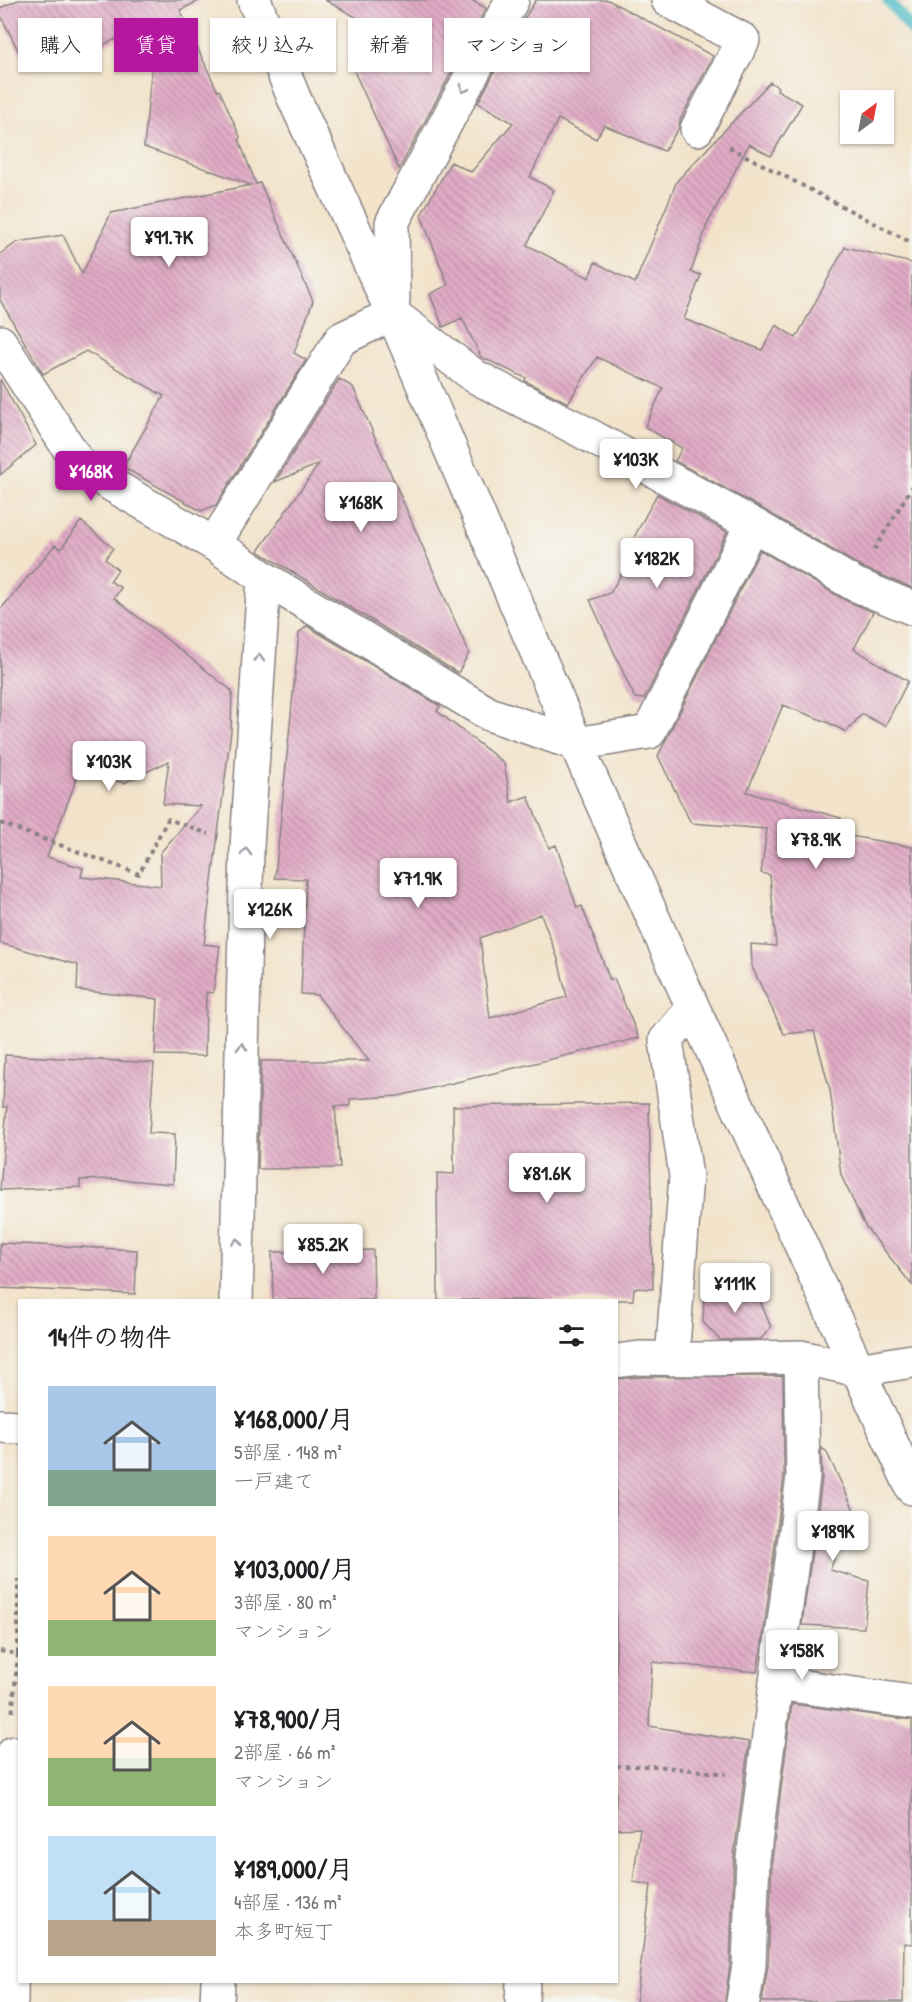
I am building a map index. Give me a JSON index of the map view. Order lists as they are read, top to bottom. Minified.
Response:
{"north":"top right","page":{"chip":["購入","賃貸","絞り込み","新着","マンション"],"price":["¥91.7K","¥103K","¥168K","¥168K","¥182K","¥103K","¥78.9K","¥71.9K","¥126K","¥81.6K","¥85.2K","¥111K","¥189K","¥158K"],"heading":"14件の物件","list":[{"name":"¥168,000/月","note":"5部屋 · 148 m² · 一戸建て"},{"name":"¥103,000/月","note":"3部屋 · 80 m² · マンション"},{"name":"¥78,900/月","note":"2部屋 · 66 m² · マンション"},{"name":"¥189,000/月","note":"4部屋 · 136 m² · 本多町短丁"}]}}
